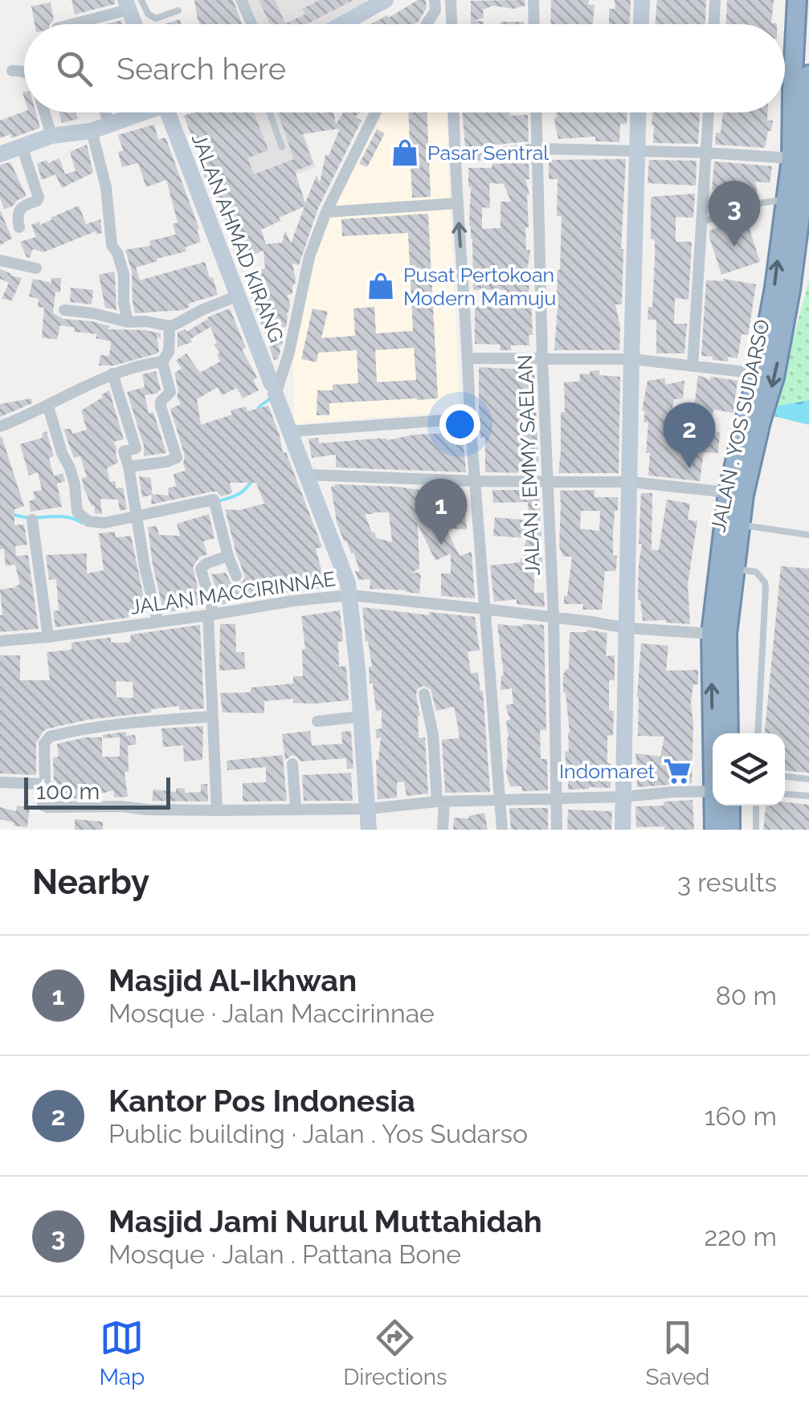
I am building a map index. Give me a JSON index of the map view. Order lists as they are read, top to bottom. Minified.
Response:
{"streets":{"highway":["JALAN . YOS SUDARSO"],"main road":["JALAN AHMAD KIRANG"],"street":["JALAN . EMMY SAELAN","JALAN MACCIRINNAE"]},"crossings":[["JALAN AHMAD KIRANG","JALAN MACCIRINNAE"],["JALAN . YOS SUDARSO","JALAN MACCIRINNAE"],["JALAN . EMMY SAELAN","JALAN MACCIRINNAE"]],"places":{"shop":["Pasar Sentral","Pusat Pertokoan Modern Mamuju"],"supermarket":["Indomaret"]},"scale_bar":"100 m","page":{"search":"Search here","pins":["3","2","1"],"scale":"100 m","heading":["Nearby","3 results"],"list":[{"mark":"1","name":"Masjid Al-Ikhwan","note":"Mosque · Jalan Maccirinnae","value":"80 m"},{"mark":"2","name":"Kantor Pos Indonesia","note":"Public building · Jalan . Yos Sudarso","value":"160 m"},{"mark":"3","name":"Masjid Jami Nurul Muttahidah","note":"Mosque · Jalan . Pattana Bone","value":"220 m"}],"nav":["Map","Directions","Saved"]}}
